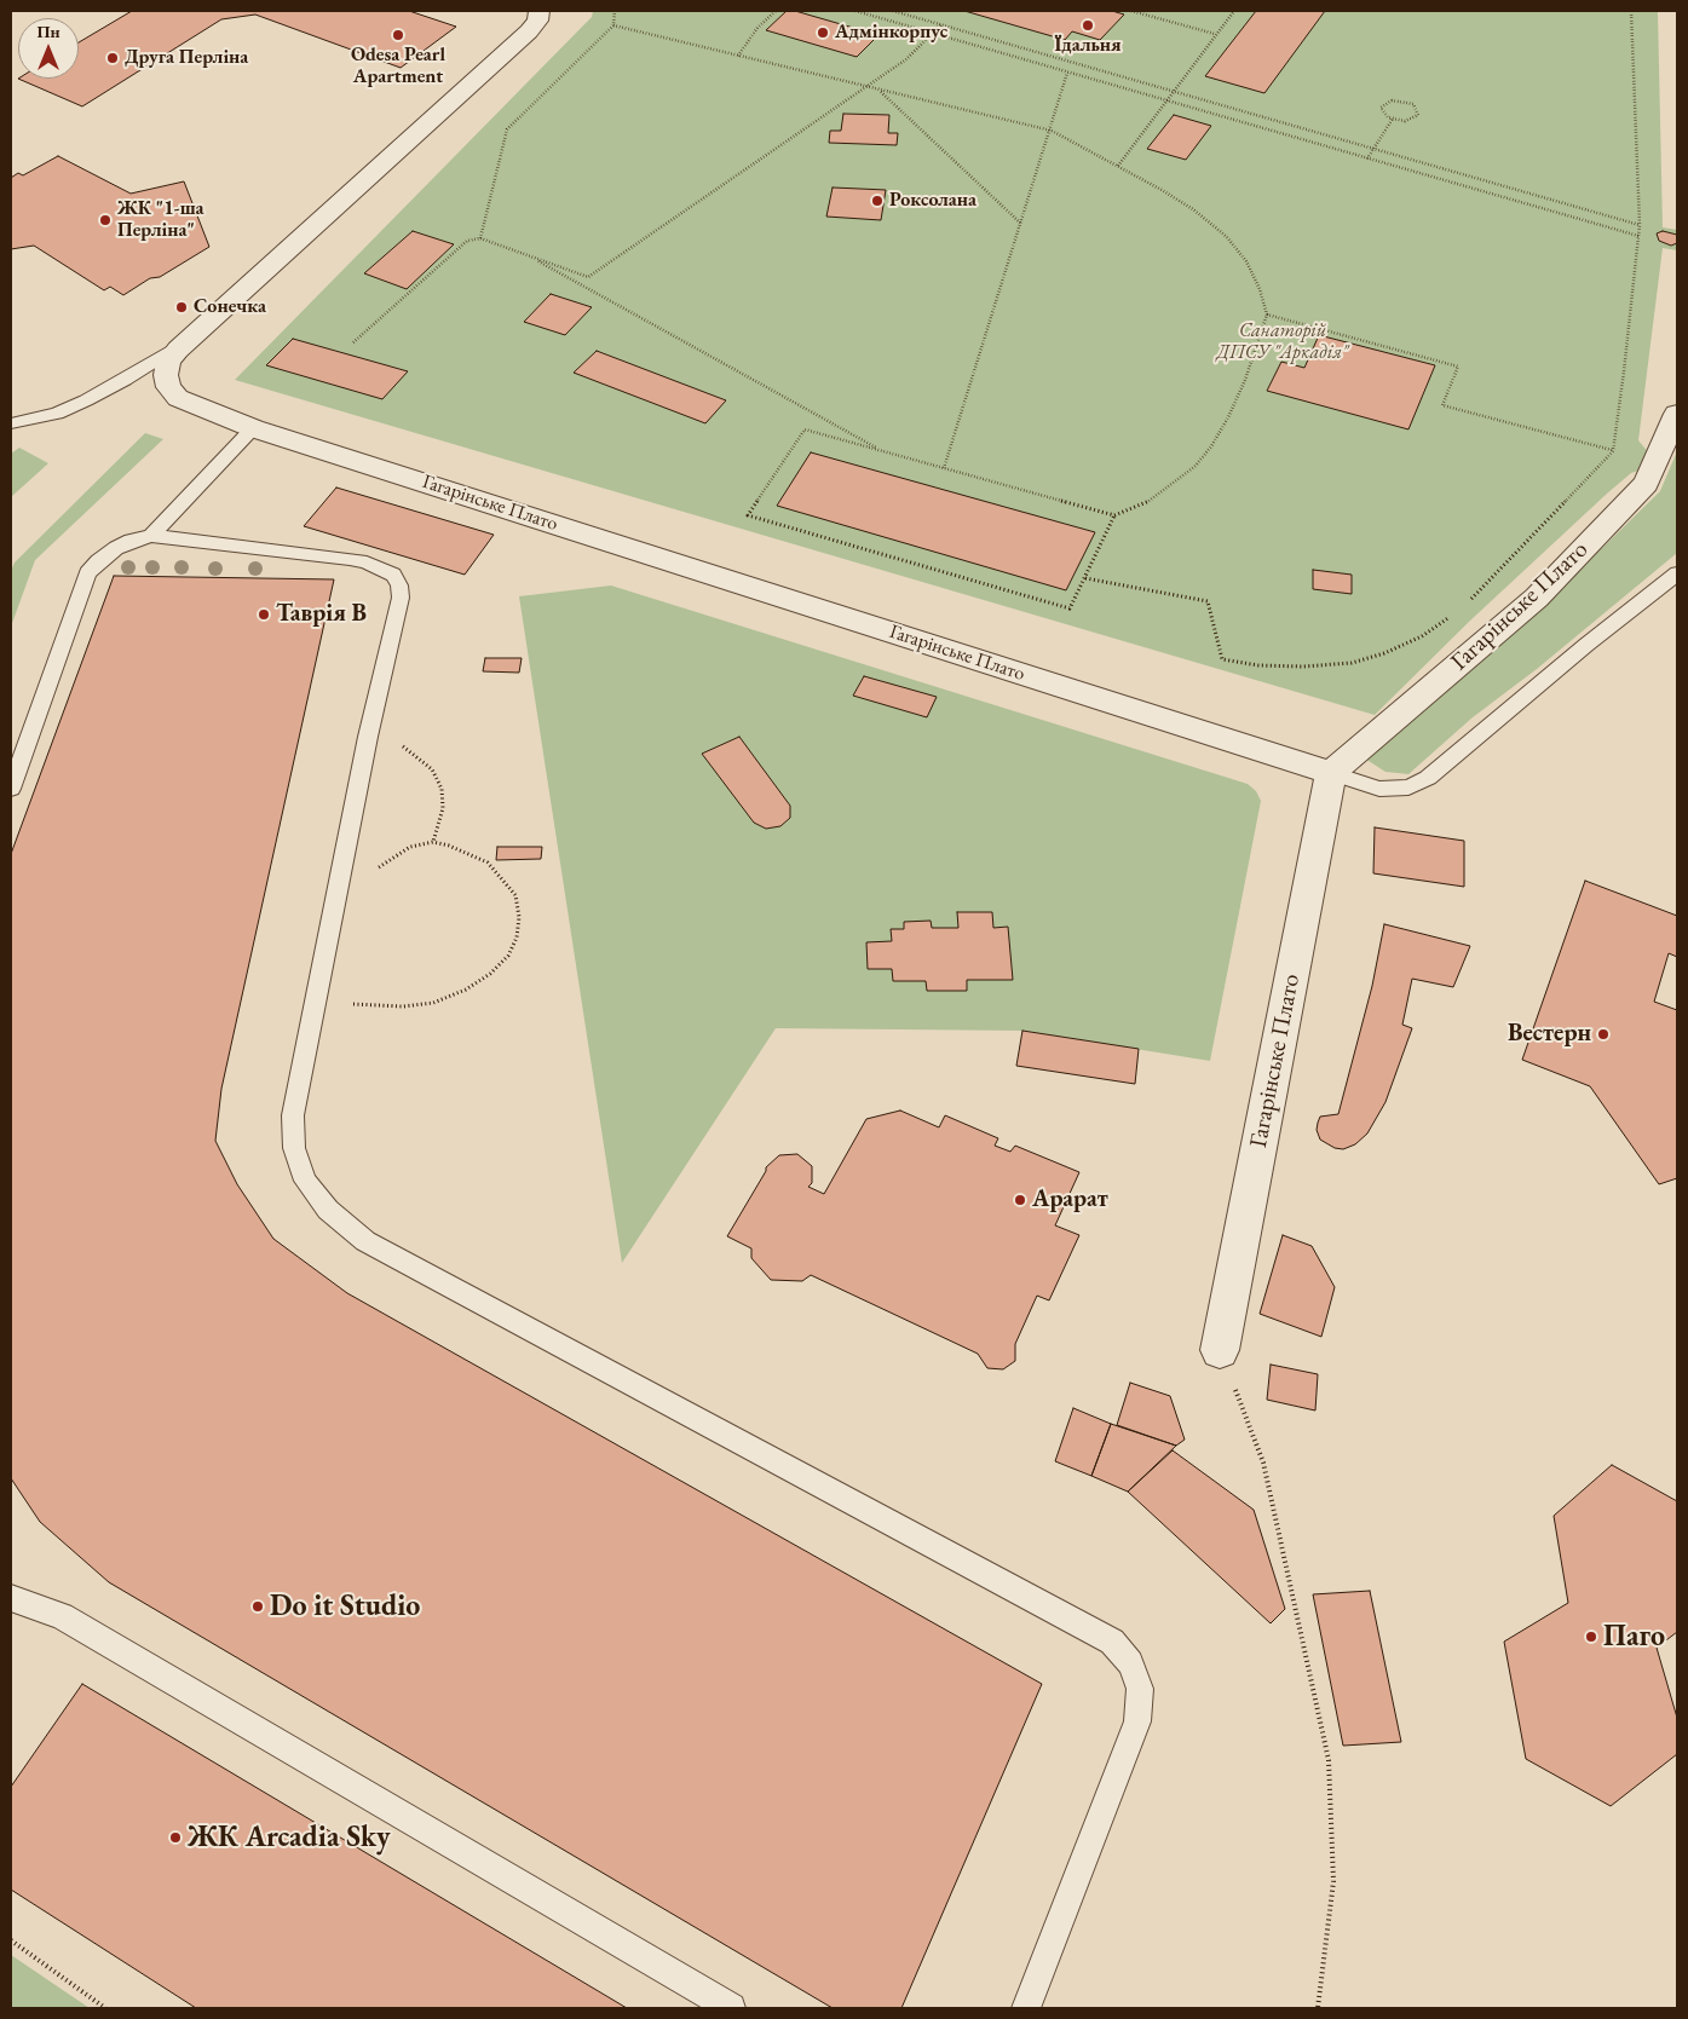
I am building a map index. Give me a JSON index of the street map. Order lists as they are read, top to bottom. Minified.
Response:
{"streets":{"street":["Гагарінське Плато"]},"parks":["Санаторій ДПСУ \"Аркадія\""],"places":["Їдальня","Адмінкорпус","Odesa Pearl Apartment","Друга Перліна","Роксолана","ЖК \"1-ша Перліна\"","Сонечка","Таврія В","Вестерн","Арарат","Do it Studio","Паго","ЖК Arcadia Sky"],"north":"top"}
